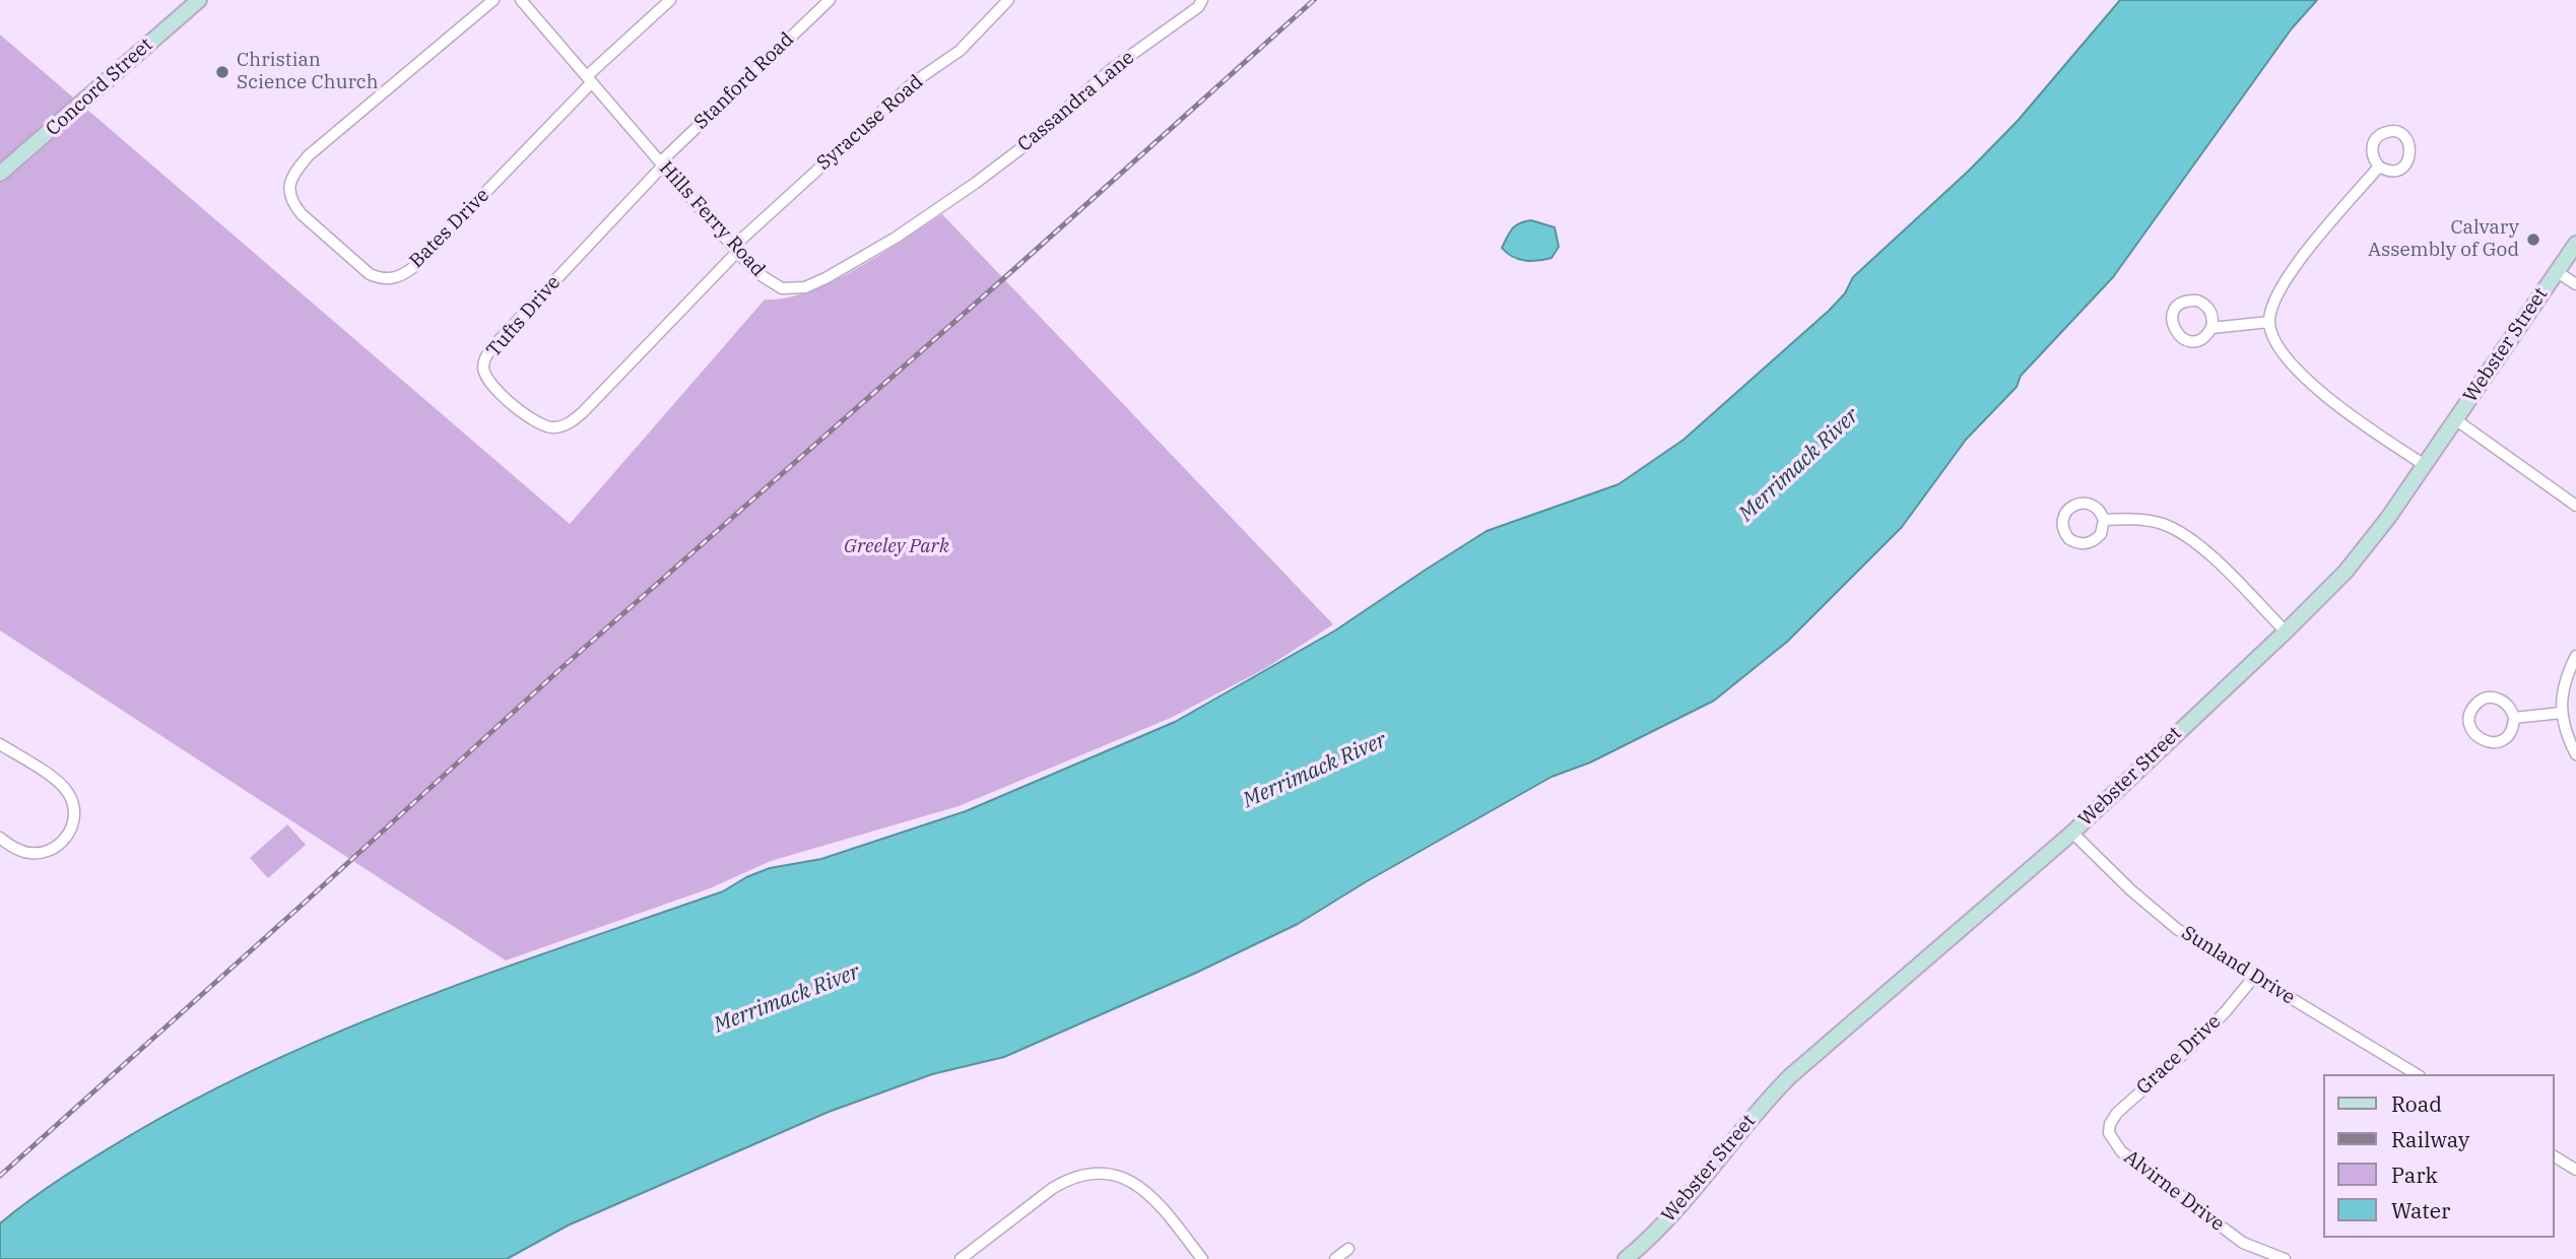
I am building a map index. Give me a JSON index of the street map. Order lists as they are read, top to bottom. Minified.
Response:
{"streets":{"main road":["Concord Street","Webster Street"],"street":["Stanford Road","Cassandra Lane","Syracuse Road","Hills Ferry Road","Bates Drive","Tufts Drive","Sunland Drive","Grace Drive","Alvirne Drive"]},"crossings":[["Stanford Road","Hills Ferry Road"],["Stanford Road","Tufts Drive"],["Cassandra Lane","Hills Ferry Road"],["Syracuse Road","Hills Ferry Road"],["Syracuse Road","Tufts Drive"],["Hills Ferry Road","Bates Drive"],["Hills Ferry Road","Tufts Drive"],["Webster Street","Sunland Drive"],["Sunland Drive","Grace Drive"],["Grace Drive","Alvirne Drive"]],"water":["Merrimack River"],"parks":["Greeley Park"],"places":["Christian Science Church","Calvary Assembly of God"],"legend":["Road","Railway","Park","Water"]}
